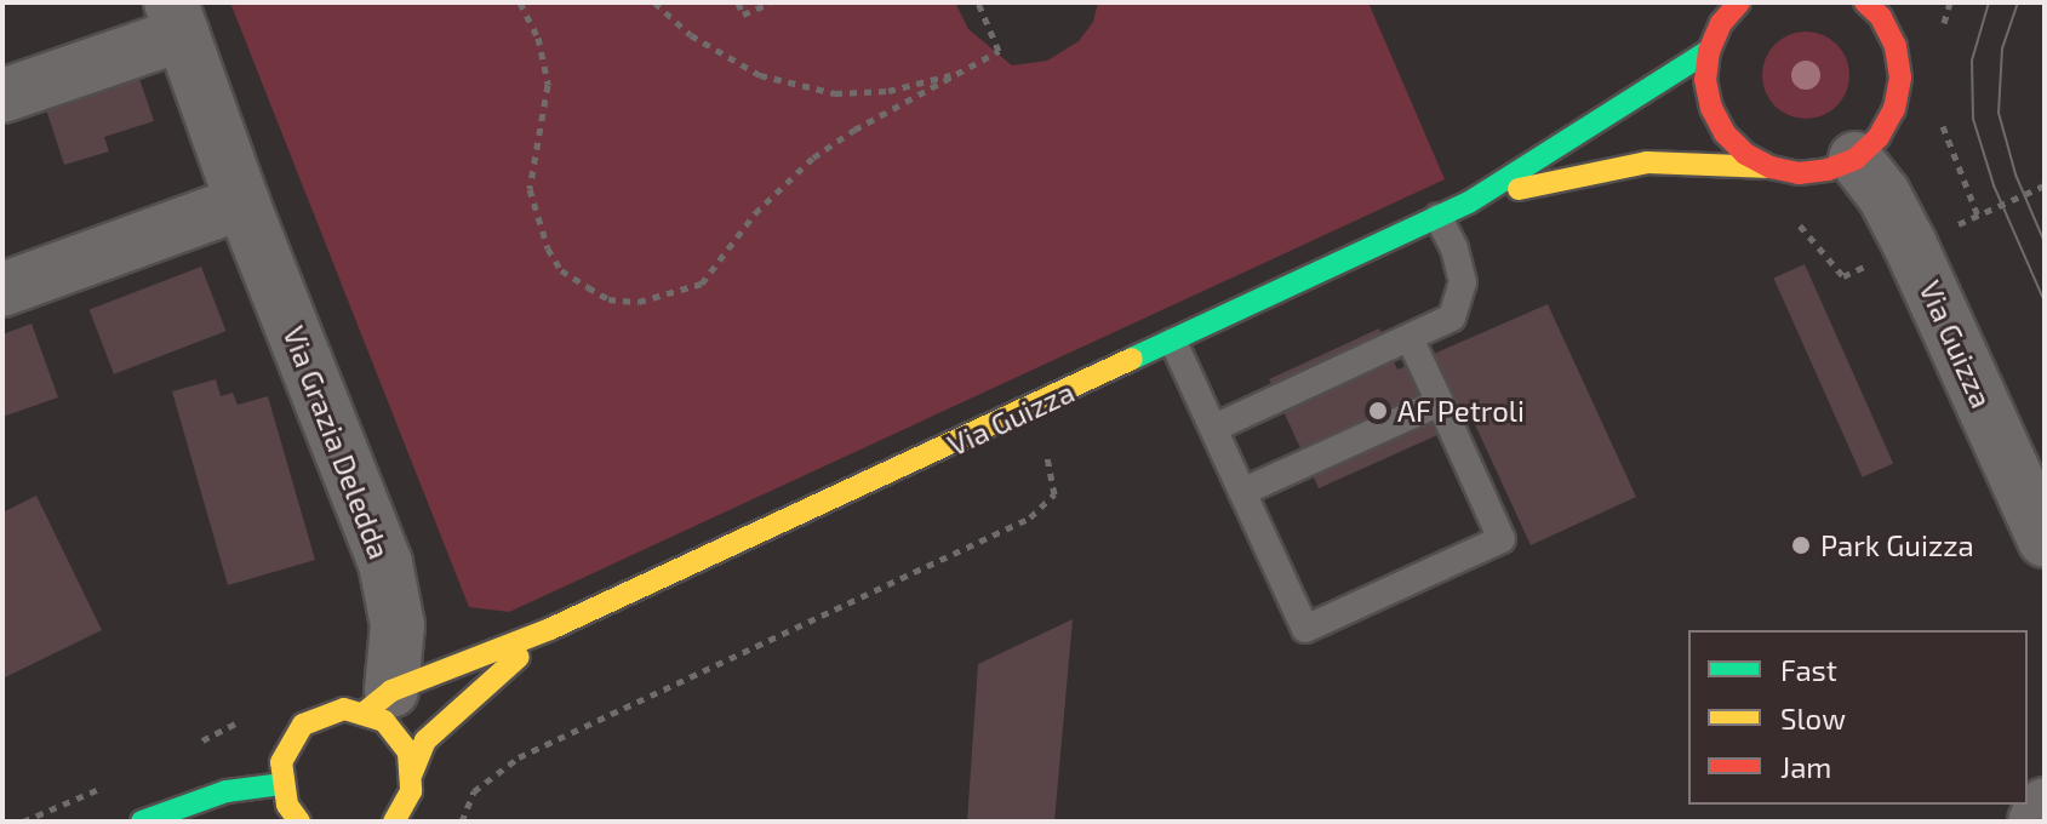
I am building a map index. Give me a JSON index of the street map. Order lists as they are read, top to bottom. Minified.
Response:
{"streets":{"main road":["Via Guizza"],"street":["Via Grazia Deledda"]},"crossings":[["Via Guizza","Via Grazia Deledda"]],"places":["AF Petroli","Park Guizza"],"legend":["Fast","Slow","Jam"]}
